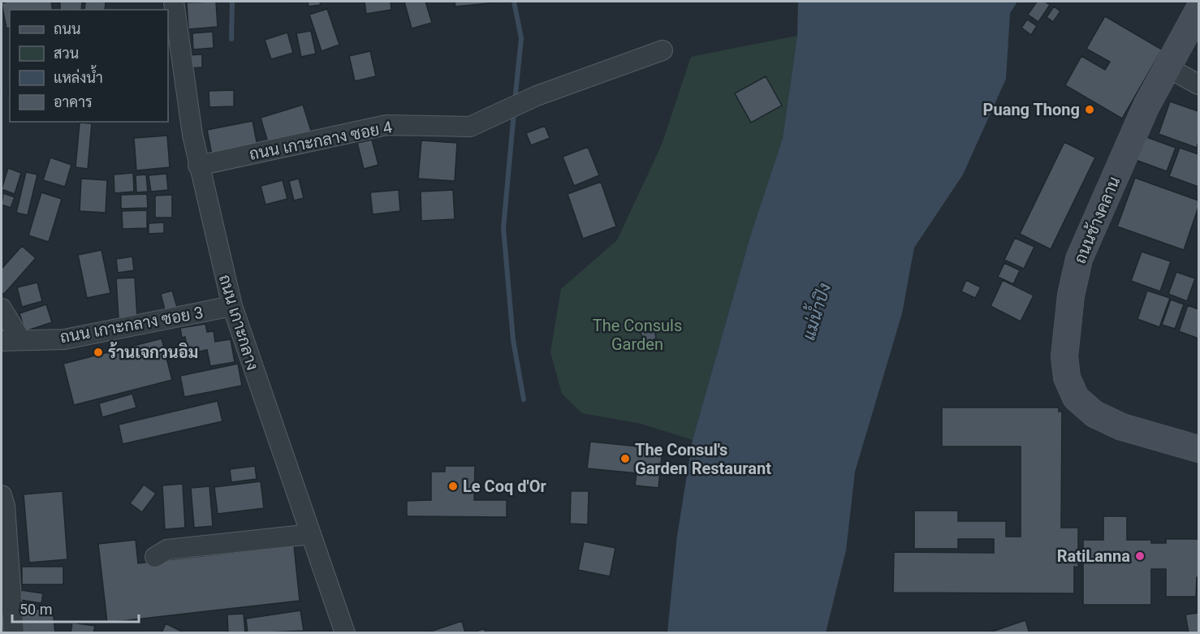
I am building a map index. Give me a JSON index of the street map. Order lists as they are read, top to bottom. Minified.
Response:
{"streets":{"street":["ถนน เกาะกลาง ซอย 4","ถนนช้างคลาน","ถนน เกาะกลาง","ถนน เกาะกลาง ซอย 3"]},"crossings":[["ถนน เกาะกลาง ซอย 4","ถนน เกาะกลาง"],["ถนน เกาะกลาง","ถนน เกาะกลาง ซอย 3"]],"water":["แม่น้ำปิง"],"parks":["The Consuls Garden"],"places":["Puang Thong","ร้านเจกวนอิม","The Consul's Garden Restaurant","Le Coq d'Or","RatiLanna"],"legend":["ถนน","สวน","แหล่งน้ำ","อาคาร"],"scale_bar":"50 m"}
